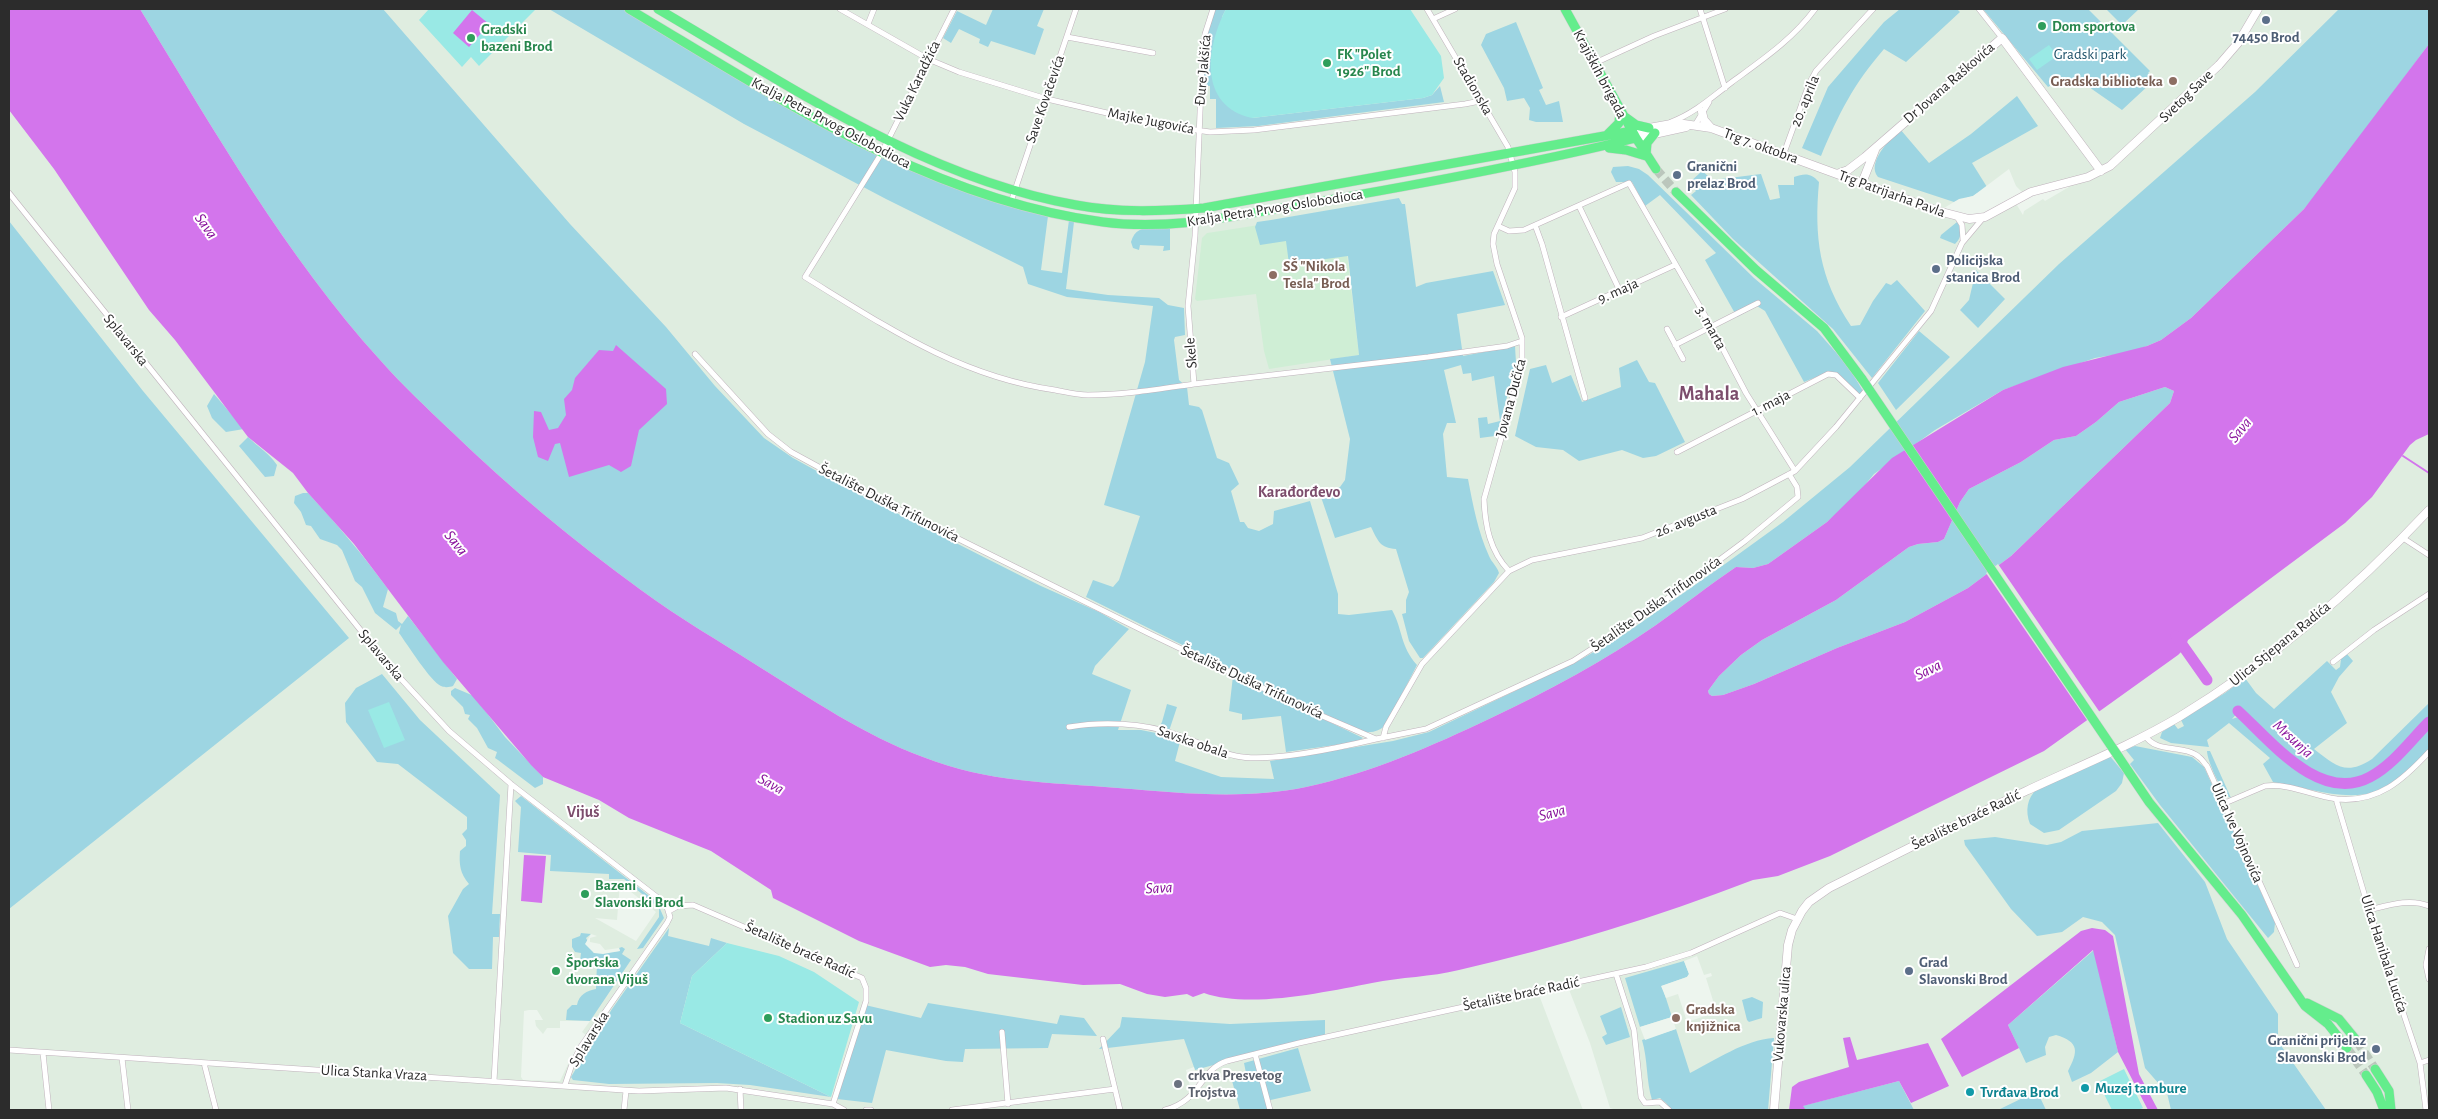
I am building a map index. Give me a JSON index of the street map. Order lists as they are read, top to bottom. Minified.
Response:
{"streets":{"main road":["Krajiških brigada","Kralja Petra Prvog Oslobodioca"],"street":["Đure Jakšića","Vuka Karadžića","Dr Jovana Raškovića","Stadionska","Svetog Save","Save Kovačevića","20. aprila","Majke Jugovića","Trg 7. oktobra","Trg Patrijarha Pavla","9. maja","3. marta","Splavarska","Skele","Jovana Dučića","1. maja","Šetalište Duška Trifunovića","26. avgusta","Ulica Stjepana Radića","Savska obala","Šetalište braće Radić","Ulica Ive Vojnovića","Ulica Hanibala Lucića","Vukovarska ulica","Ulica Stanka Vraza"]},"crossings":[["Đure Jakšića","Majke Jugovića"],["Đure Jakšića","Kralja Petra Prvog Oslobodioca"],["Đure Jakšića","Skele"],["Krajiških brigada","Kralja Petra Prvog Oslobodioca"],["Vuka Karadžića","Majke Jugovića"],["Vuka Karadžića","Kralja Petra Prvog Oslobodioca"],["Vuka Karadžića","Skele"],["Dr Jovana Raškovića","Svetog Save"],["Dr Jovana Raškovića","Trg Patrijarha Pavla"],["Stadionska","Majke Jugovića"],["Stadionska","Kralja Petra Prvog Oslobodioca"],["Stadionska","Jovana Dučića"],["Svetog Save","Trg Patrijarha Pavla"],["Save Kovačevića","Majke Jugovića"],["Save Kovačevića","Kralja Petra Prvog Oslobodioca"],["20. aprila","Trg 7. oktobra"],["Kralja Petra Prvog Oslobodioca","Skele"],["Kralja Petra Prvog Oslobodioca","Jovana Dučića"],["Trg 7. oktobra","Trg Patrijarha Pavla"],["Trg Patrijarha Pavla","26. avgusta"],["9. maja","3. marta"],["3. marta","1. maja"],["3. marta","26. avgusta"],["Splavarska","Šetalište braće Radić"],["Splavarska","Ulica Stanka Vraza"],["Skele","Jovana Dučića"],["Jovana Dučića","26. avgusta"],["1. maja","26. avgusta"],["Šetalište Duška Trifunovića","26. avgusta"],["Šetalište Duška Trifunovića","Savska obala"],["Ulica Stjepana Radića","Šetalište braće Radić"],["Ulica Stjepana Radića","Ulica Ive Vojnovića"],["Šetalište braće Radić","Ulica Ive Vojnovića"],["Šetalište braće Radić","Vukovarska ulica"],["Šetalište braće Radić","Ulica Stanka Vraza"]],"districts":["Mahala","Karađorđevo","Vijuš"],"water":["Sava","Mrsunja"],"parks":["Gradski park"],"places":["74450 Brod","Dom sportova","Gradski bazeni Brod","FK \"Polet 1926\" Brod","Gradska biblioteka","Granični prelaz Brod","Policijska stanica Brod","SŠ \"Nikola Tesla\" Brod","Bazeni Slavonski Brod","Športska dvorana Vijuš","Grad Slavonski Brod","Stadion uz Savu","Gradska knjižnica","Granični prijelaz Slavonski Brod","crkva Presvetog Trojstva","Muzej tambure","Tvrđava Brod"]}
